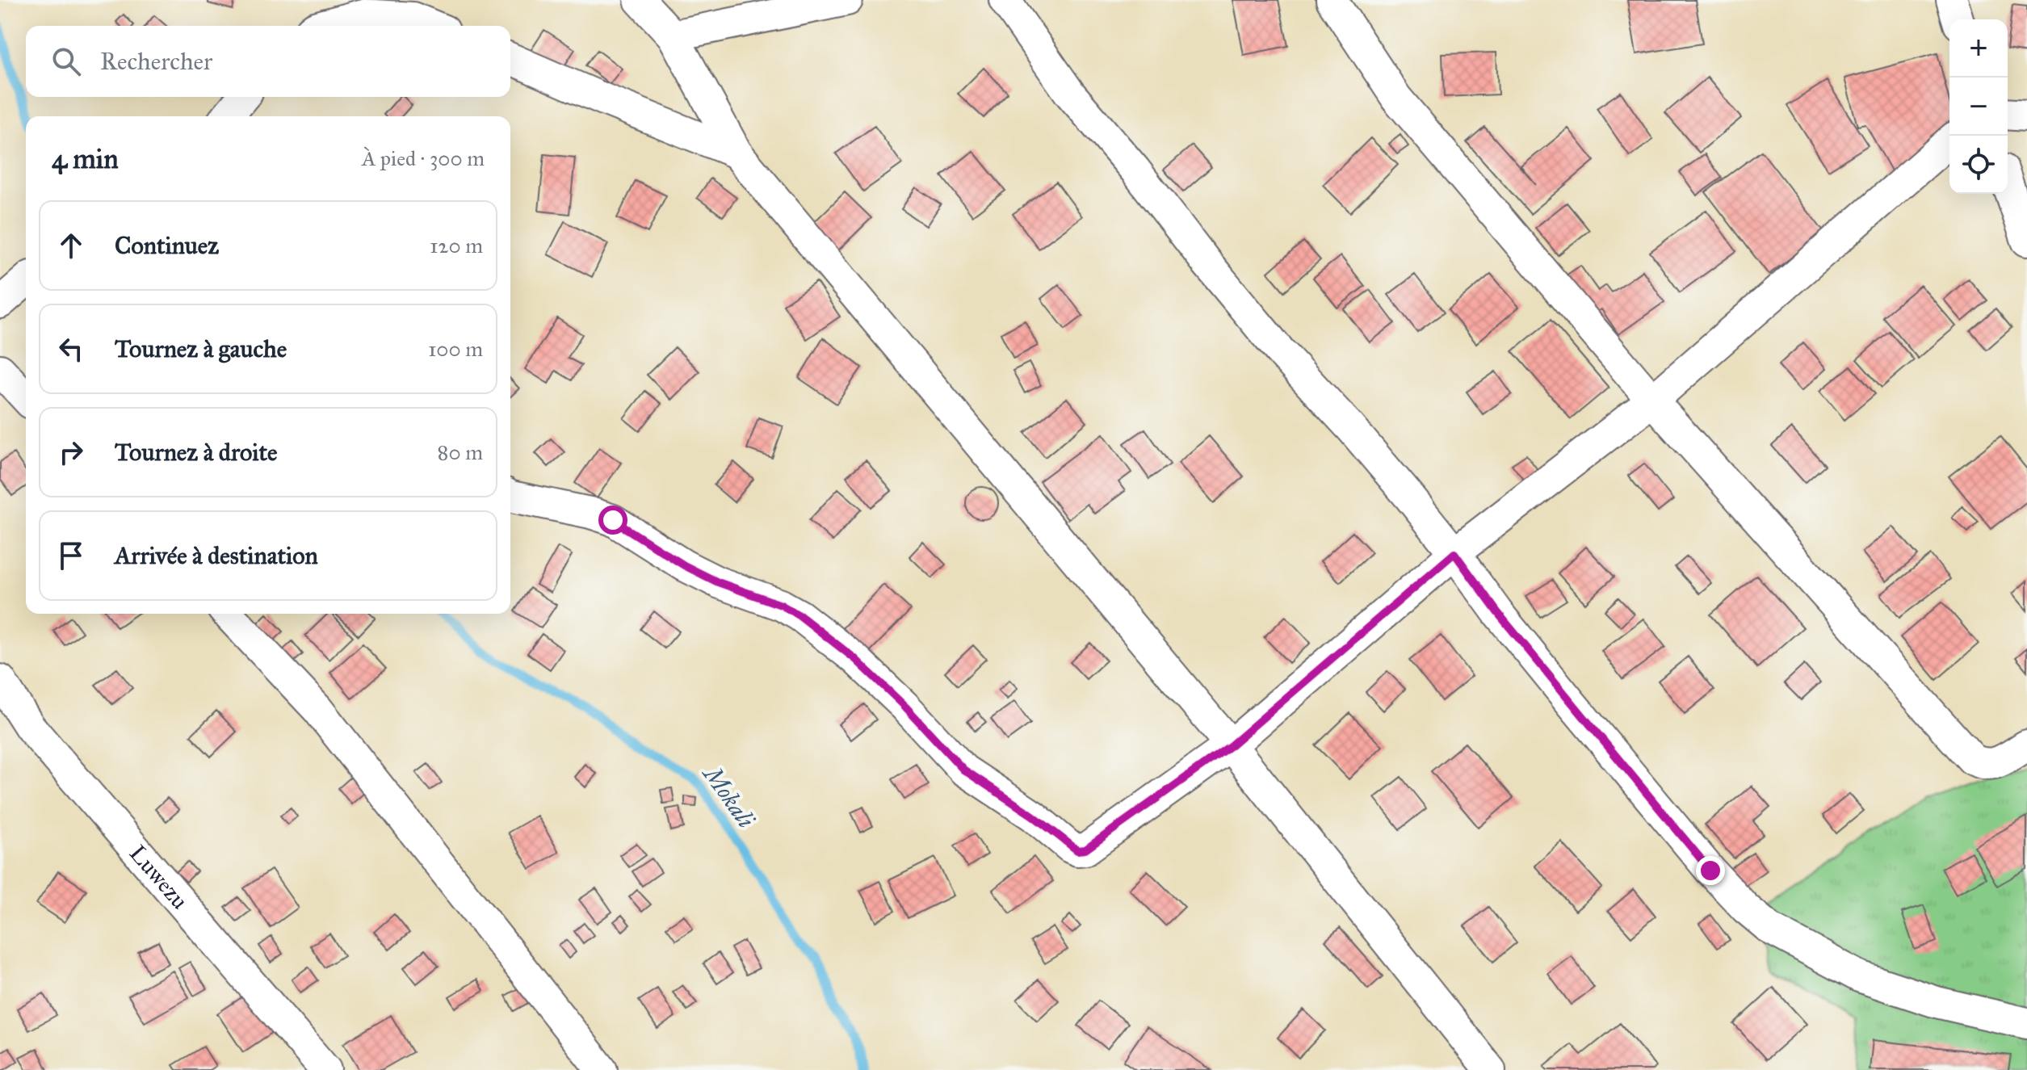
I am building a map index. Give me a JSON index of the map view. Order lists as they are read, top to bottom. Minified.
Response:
{"streets":{"street":["Luwezu"]},"water":["Mokali"],"page":{"map_buttons":["+","−"],"search":"Rechercher","heading":["4 min","À pied · 300 m"],"list":[["Continuez","120 m"],["Tournez à gauche","100 m"],["Tournez à droite","80 m"],"Arrivée à destination"]}}
